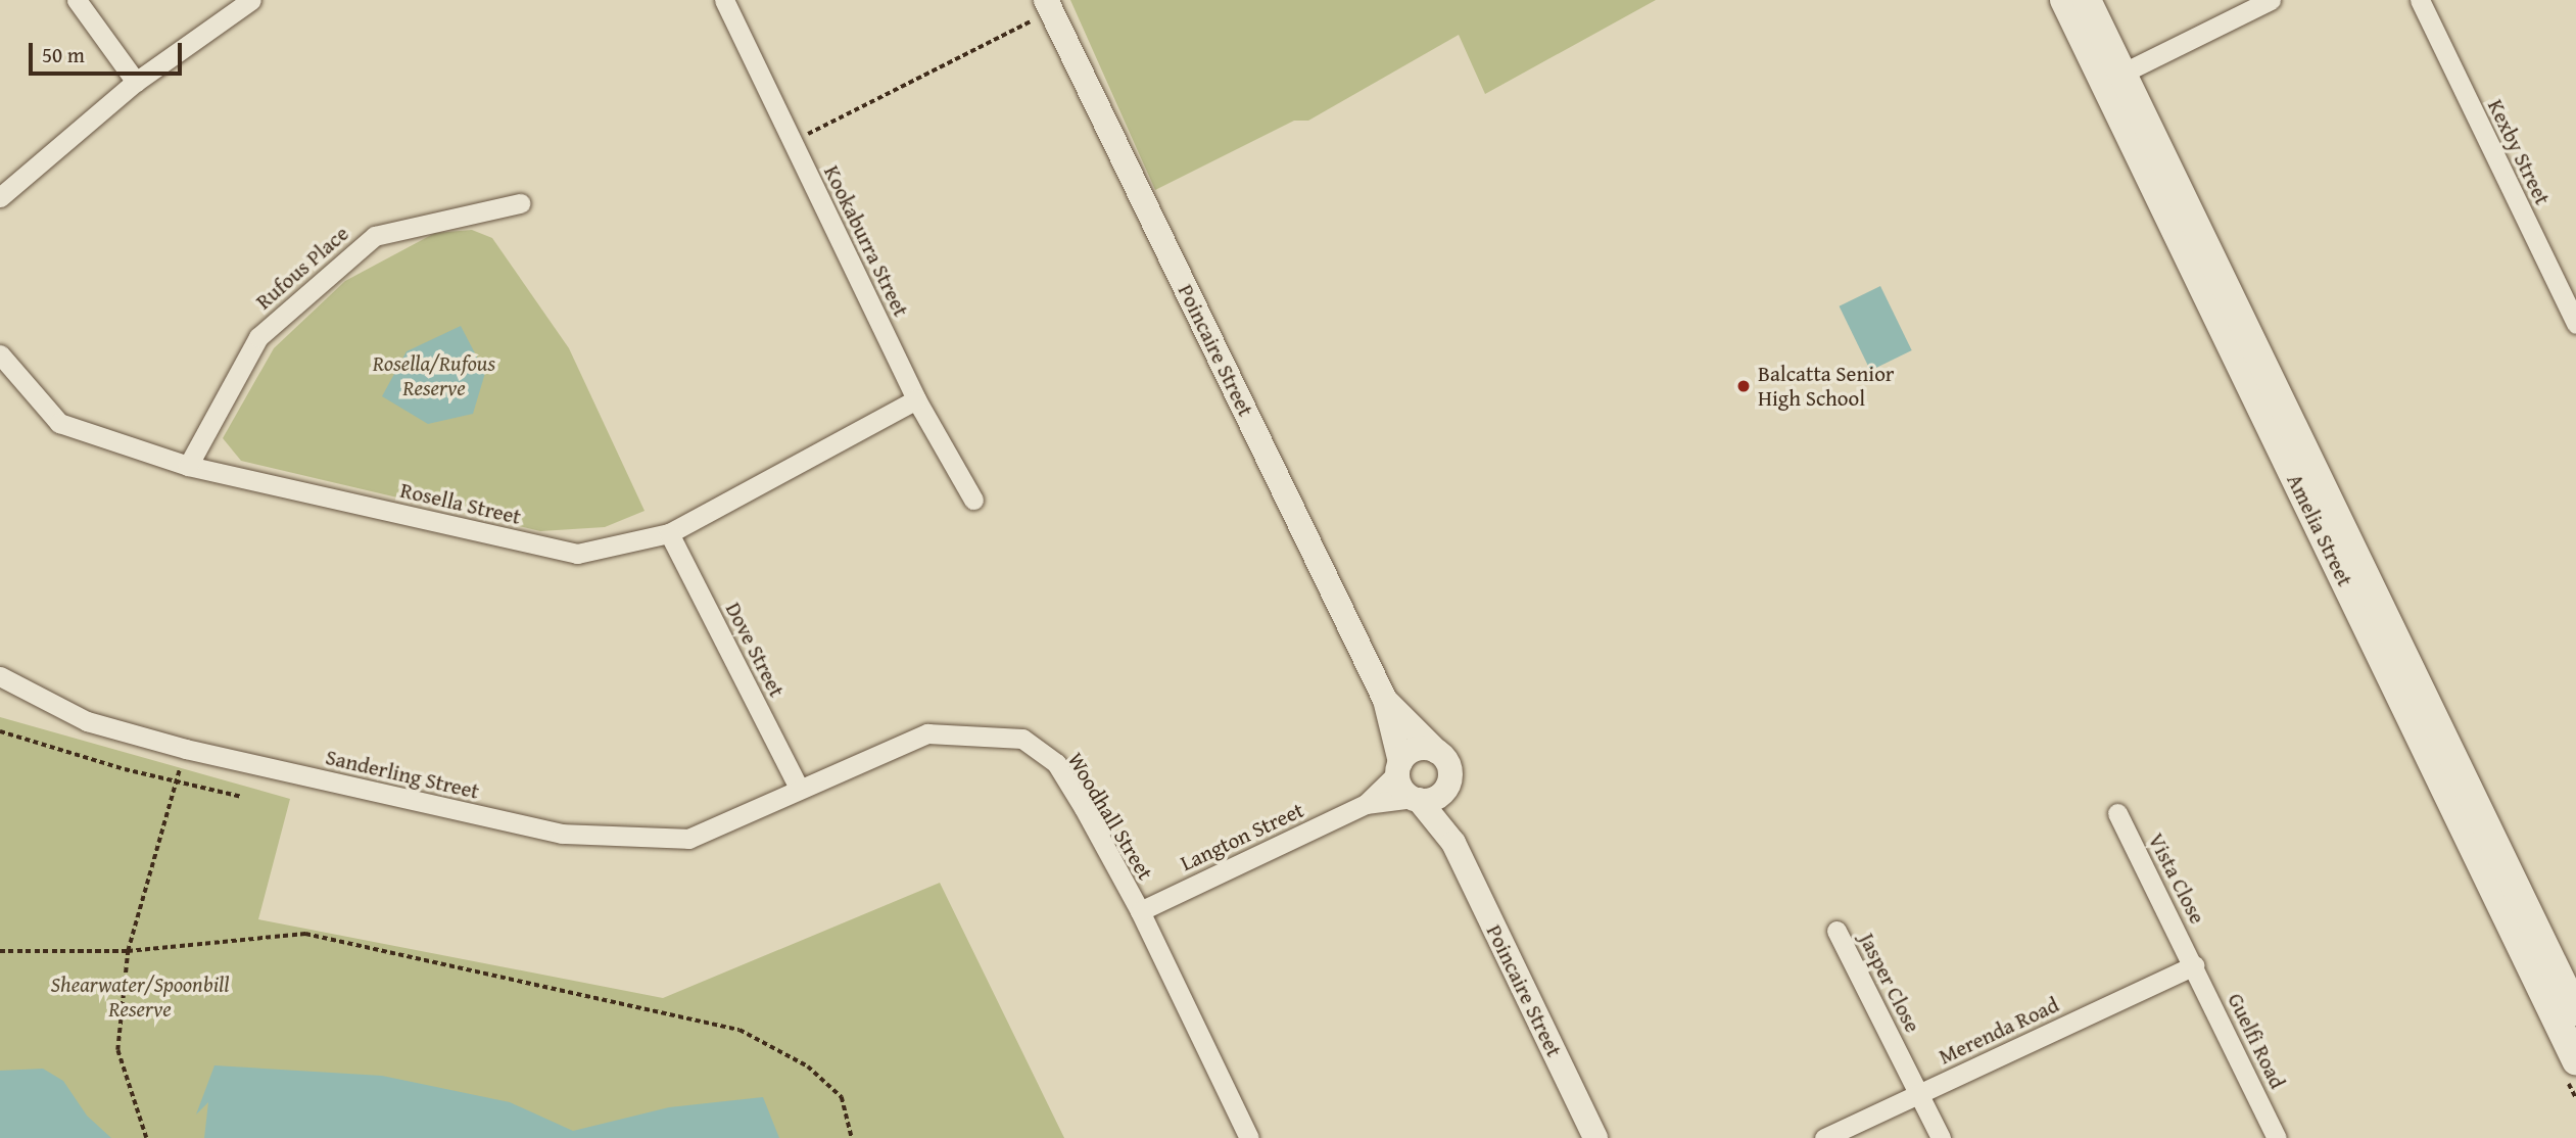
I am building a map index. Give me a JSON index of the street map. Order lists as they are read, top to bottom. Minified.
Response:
{"streets":{"main road":["Amelia Street"],"street":["Kexby Street","Kookaburra Street","Rufous Place","Poincaire Street","Rosella Street","Dove Street","Sanderling Street","Woodhall Street","Langton Street","Vista Close","Jasper Close","Merenda Road","Guelfi Road"]},"crossings":[["Kookaburra Street","Rosella Street"],["Rufous Place","Rosella Street"],["Poincaire Street","Langton Street"],["Rosella Street","Dove Street"],["Dove Street","Sanderling Street"],["Dove Street","Woodhall Street"],["Sanderling Street","Woodhall Street"],["Woodhall Street","Langton Street"],["Vista Close","Merenda Road"],["Vista Close","Guelfi Road"],["Jasper Close","Merenda Road"],["Merenda Road","Guelfi Road"]],"parks":["Rosella/Rufous Reserve","Shearwater/Spoonbill Reserve"],"places":["Balcatta Senior High School"],"scale_bar":"50 m"}
